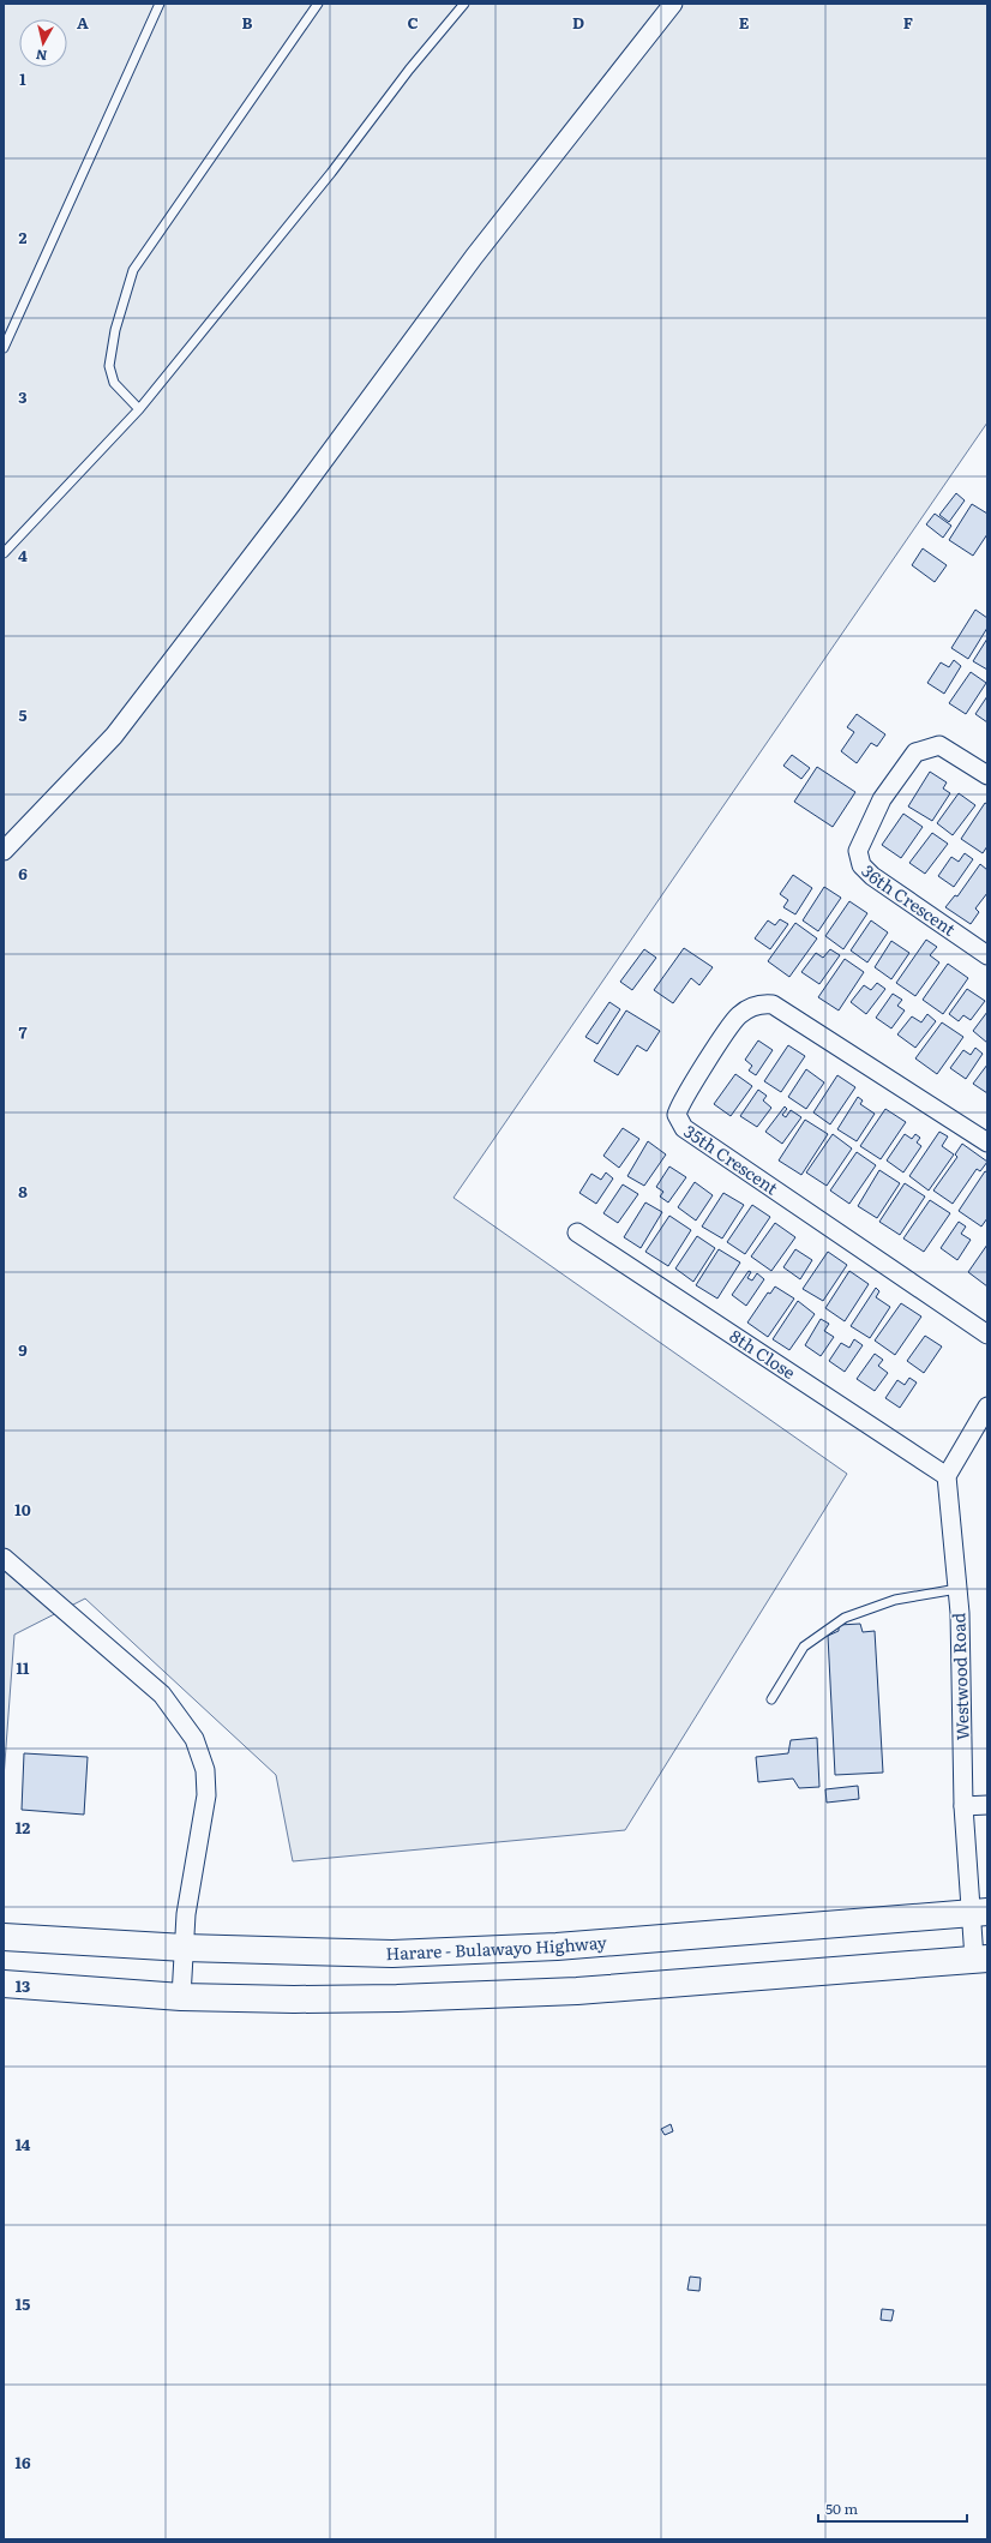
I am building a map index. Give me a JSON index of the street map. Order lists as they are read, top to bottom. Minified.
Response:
{"streets":{"highway":["Harare - Bulawayo Highway"],"street":["36th Crescent","35th Crescent","8th Close","Westwood Road"]},"crossings":[["8th Close","Westwood Road"],["Westwood Road","Harare - Bulawayo Highway"]],"scale_bar":"50 m","north":"bottom","grid":{"columns":["A","B","C","D","E","F"],"rows":["1","2","3","4","5","6","7","8","9","10","11","12","13","14","15","16"]}}
